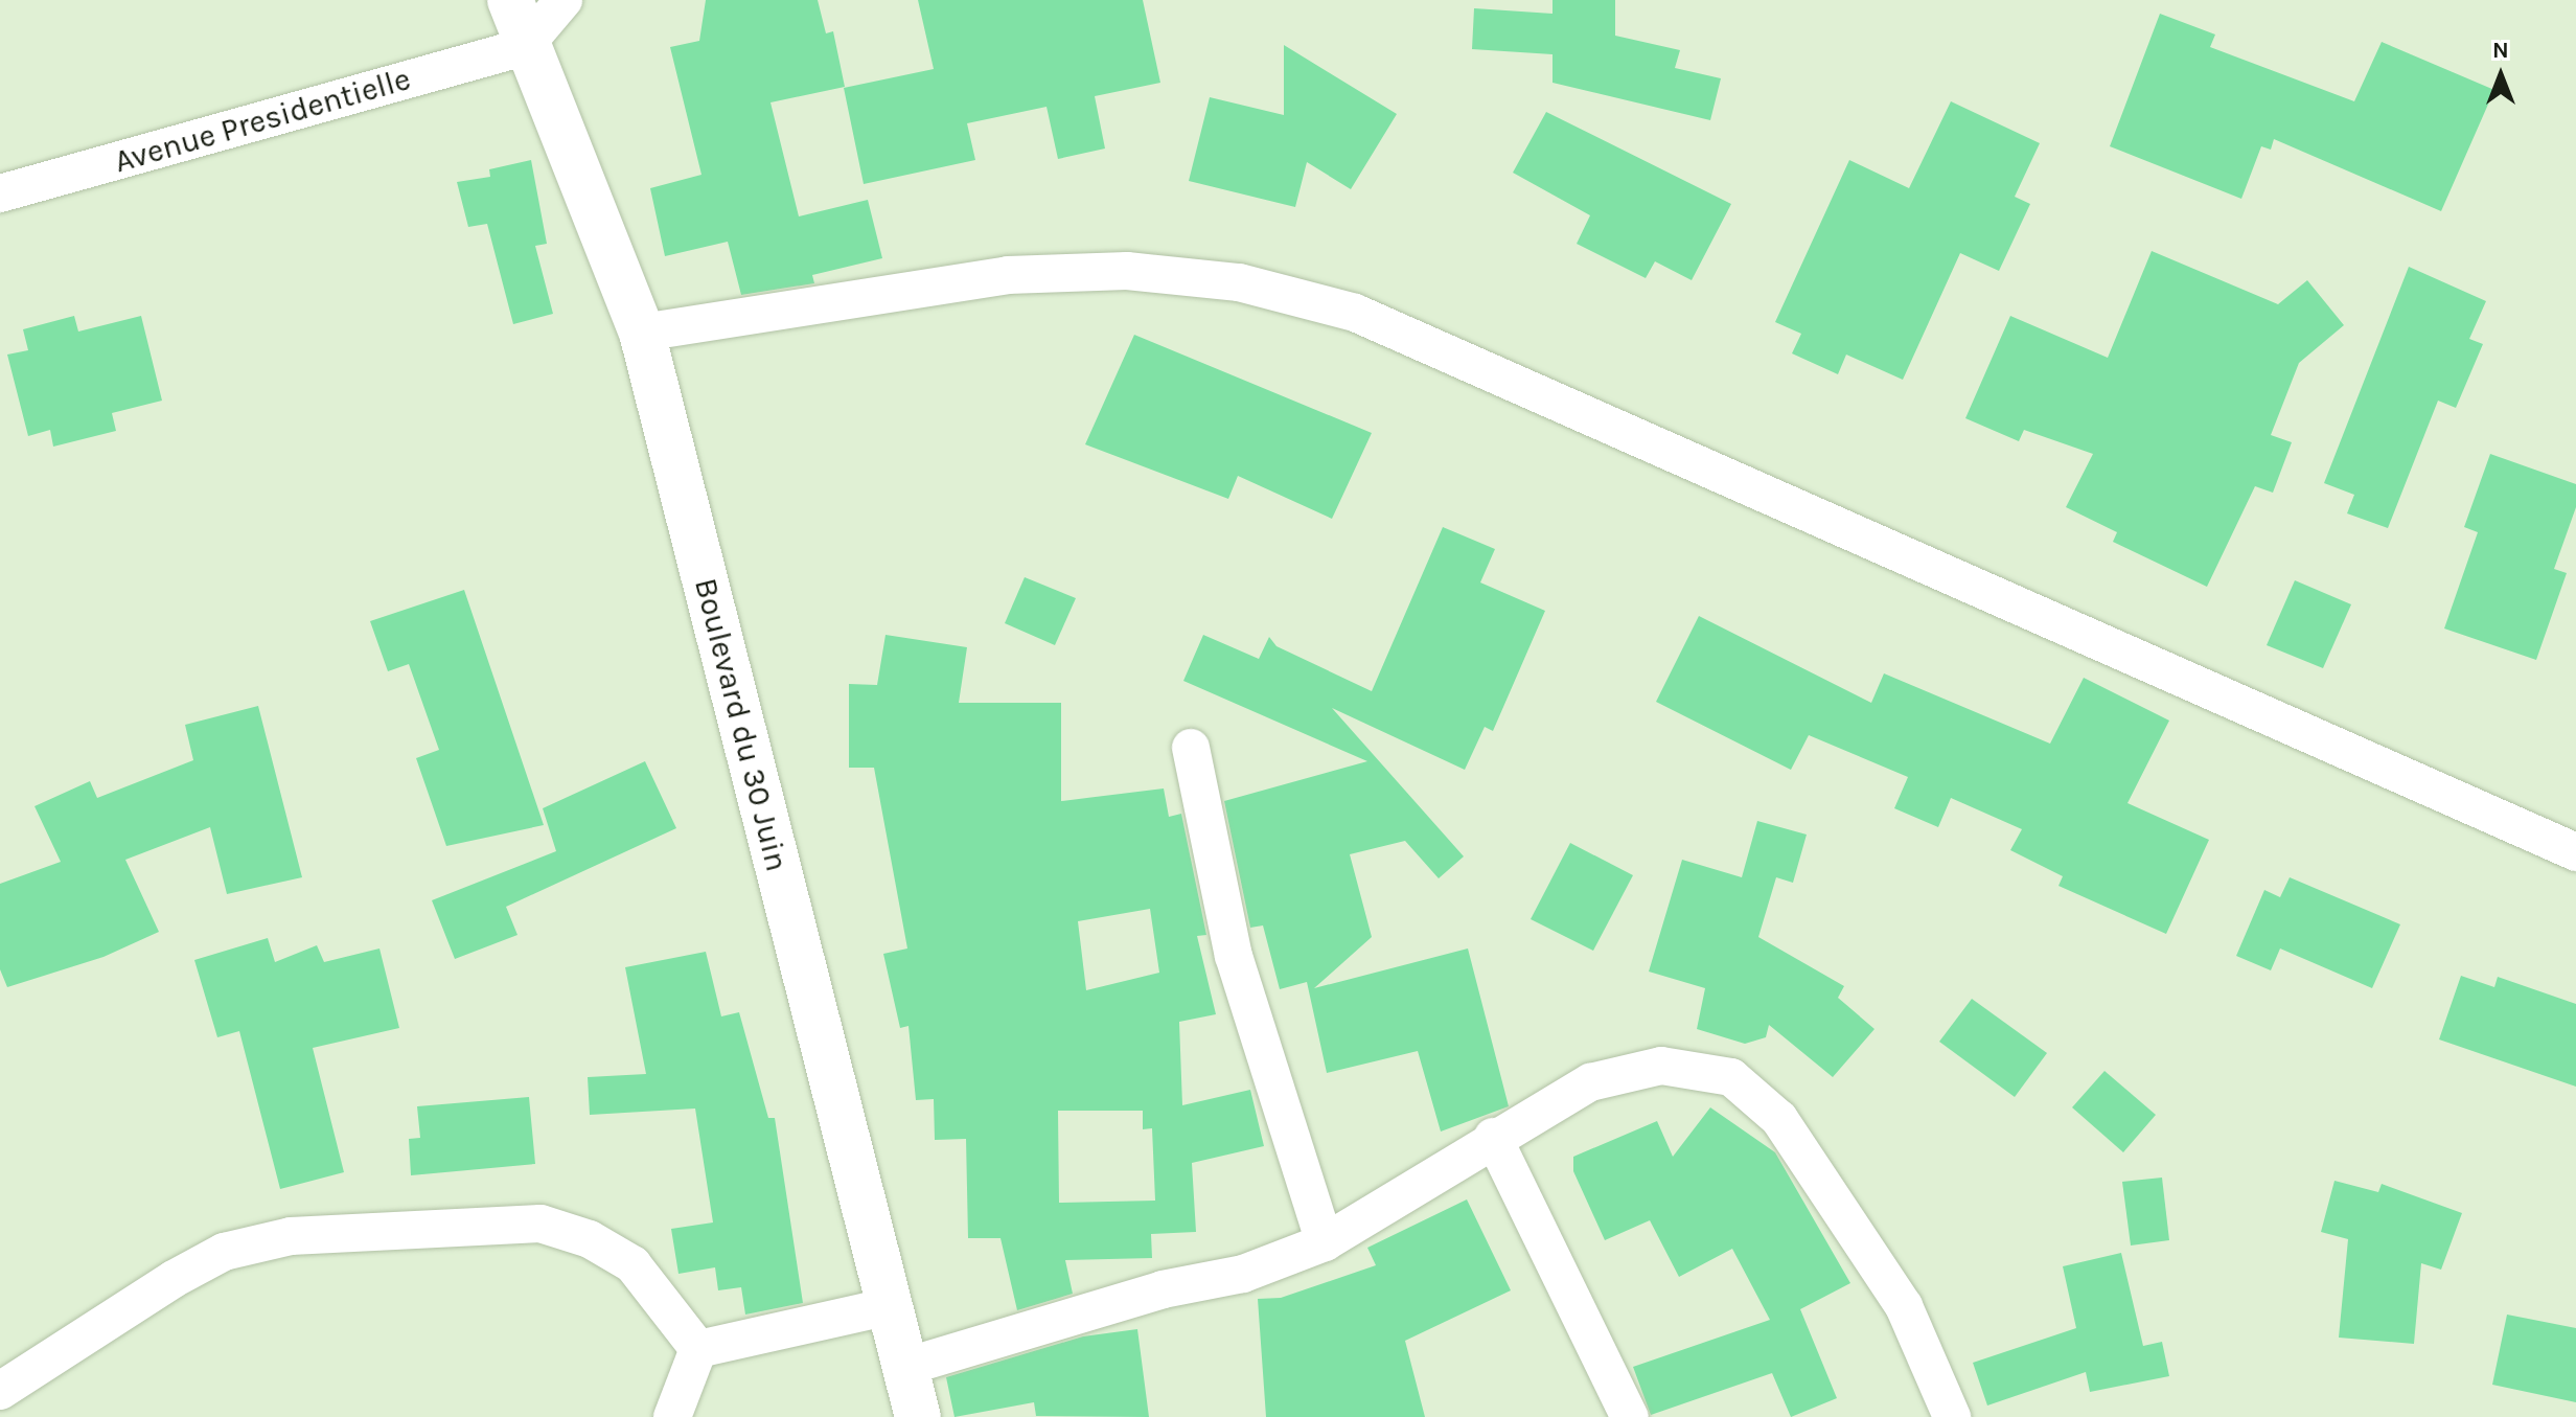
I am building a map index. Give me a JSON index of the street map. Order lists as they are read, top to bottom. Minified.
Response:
{"streets":{"street":["Avenue Presidentielle","Boulevard du 30 Juin"]},"crossings":[["Avenue Presidentielle","Boulevard du 30 Juin"]],"north":"top"}
